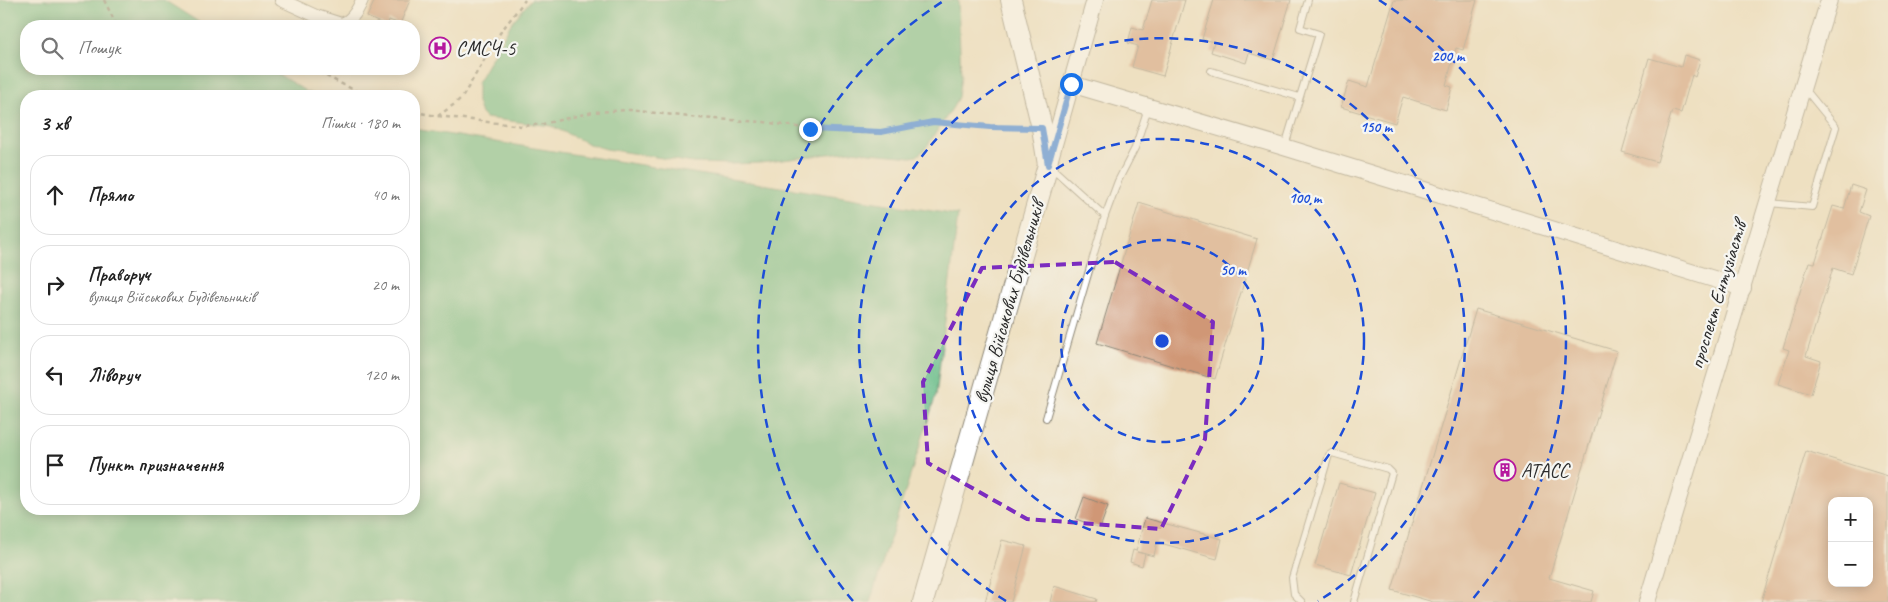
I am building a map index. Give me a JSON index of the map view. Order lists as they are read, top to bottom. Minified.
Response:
{"streets":{"main road":["вулиця Військових Будівельників"],"street":["проспект Ентузіастів"]},"places":{"hospital":["СМСЧ-5"],"building":["АТАСС"]},"page":{"search":"Пошук","heading":["3 хв","Пішки · 180 m"],"list":[["Прямо","40 m"],["Праворуч","вулиця Військових Будівельників","20 m"],["Ліворуч","120 m"],"Пункт призначення"],"map_buttons":["+","−"]},"rings":["200 m","150 m","100 m","50 m"]}
